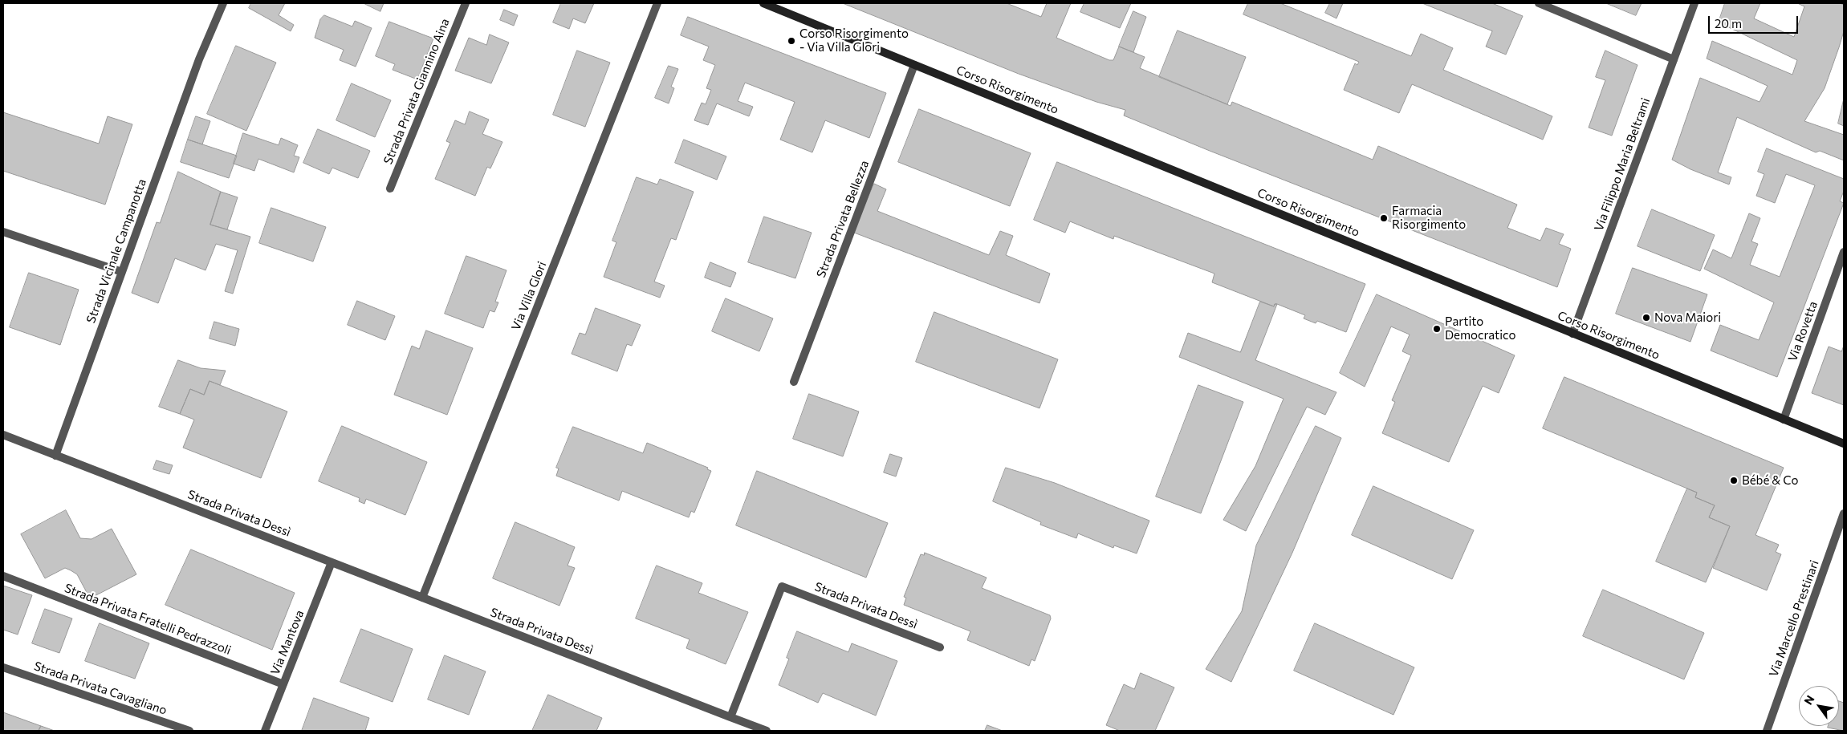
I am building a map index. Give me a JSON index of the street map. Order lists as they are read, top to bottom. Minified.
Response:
{"streets":{"main road":["Corso Risorgimento"],"street":["Strada Privata Giannino Aina","Via Filippo Maria Beltrami","Strada Privata Bellezza","Strada Vicinale Campanotta","Via Villa Glori","Via Rovetta","Strada Privata Dessì","Via Marcello Prestinari","Strada Privata Fratelli Pedrazzoli","Via Mantova","Strada Privata Cavagliano"]},"crossings":[["Corso Risorgimento","Via Filippo Maria Beltrami"],["Corso Risorgimento","Strada Privata Bellezza"],["Corso Risorgimento","Via Rovetta"],["Strada Vicinale Campanotta","Strada Privata Dessì"],["Via Villa Glori","Strada Privata Dessì"],["Strada Privata Dessì","Via Mantova"],["Strada Privata Fratelli Pedrazzoli","Via Mantova"]],"places":["Corso Risorgimento - Via Villa Glori","Farmacia Risorgimento","Nova Maiori","Partito Democratico","Bébé & Co"],"scale_bar":"20 m","north":"top left"}
